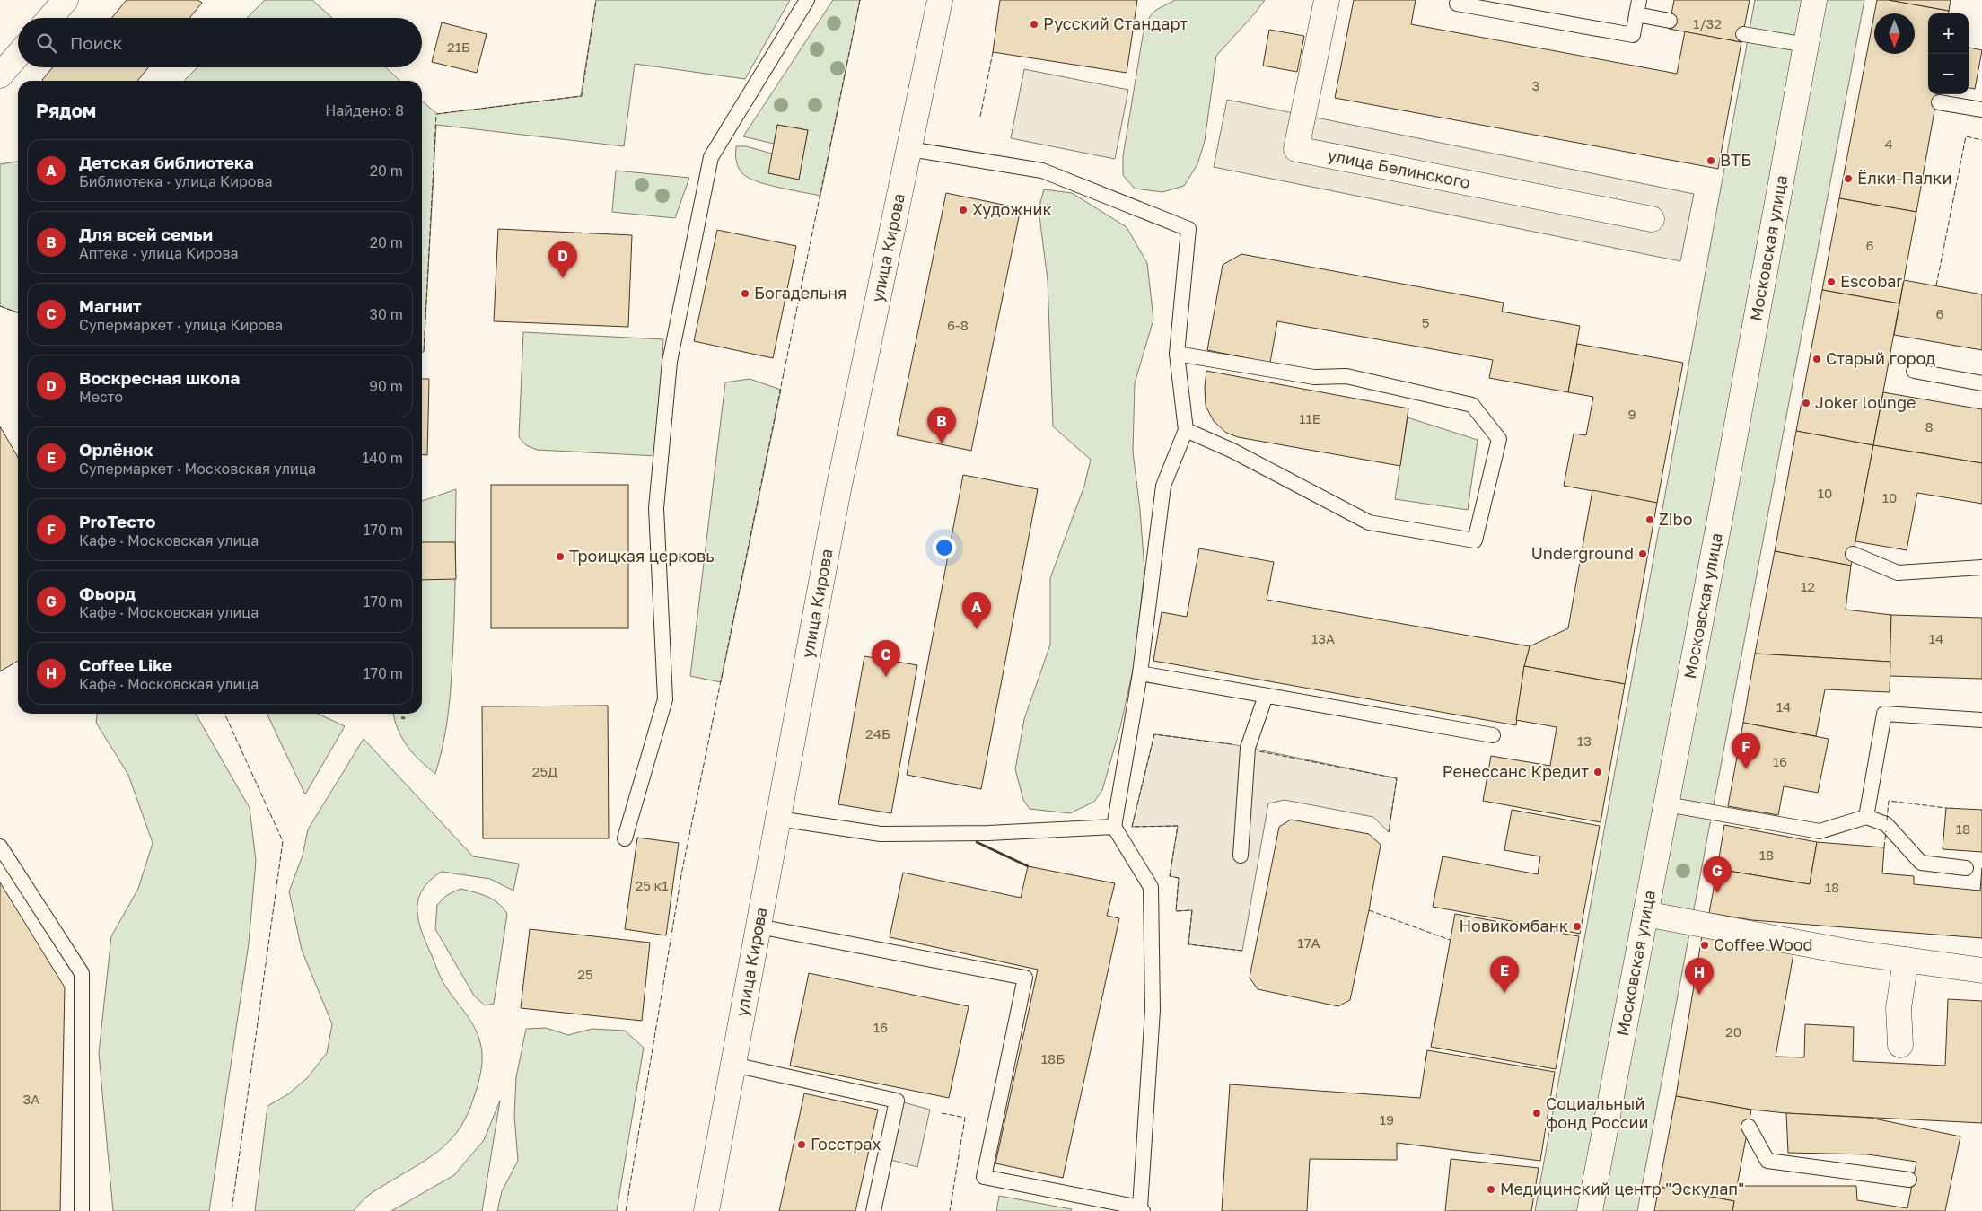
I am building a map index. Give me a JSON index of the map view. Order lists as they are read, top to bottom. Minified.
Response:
{"streets":{"street":["улица Белинского","улица Кирова","Московская улица"]},"places":["Русский Стандарт","ВТБ","Ёлки-Палки","Художник","Escobar","Богадельня","Старый город","Joker lounge","Zibo","Underground","Троицкая церковь","Ренессанс Кредит","Новикомбанк","Coffee Wood","Социальный фонд России","Госстрах","Медицинский центр \"Эскулап\""],"house_numbers":["1/32","21Б","3","4","6","6","5","6-8","9","11Е","8","10","10","12","13А","14","14","24Б","13","16","25Д","18","18","25 к1","18","17А","25","16","20","18Б","3А","19"],"north":"bottom","page":{"map_buttons":["+","−"],"search":"Поиск","heading":["Рядом","Найдено: 8"],"list":[{"mark":"A","name":"Детская библиотека","note":"Библиотека · улица Кирова","value":"20 m"},{"mark":"B","name":"Для всей семьи","note":"Аптека · улица Кирова","value":"20 m"},{"mark":"C","name":"Магнит","note":"Супермаркет · улица Кирова","value":"30 m"},{"mark":"D","name":"Воскресная школа","note":"Место","value":"90 m"},{"mark":"E","name":"Орлёнок","note":"Супермаркет · Московская улица","value":"140 m"},{"mark":"F","name":"ProТесто","note":"Кафе · Московская улица","value":"170 m"},{"mark":"G","name":"Фьорд","note":"Кафе · Московская улица","value":"170 m"},{"mark":"H","name":"Coffee Like","note":"Кафе · Московская улица","value":"170 m"}],"pins":["D","B","A","C","F","G","E","H"]}}
